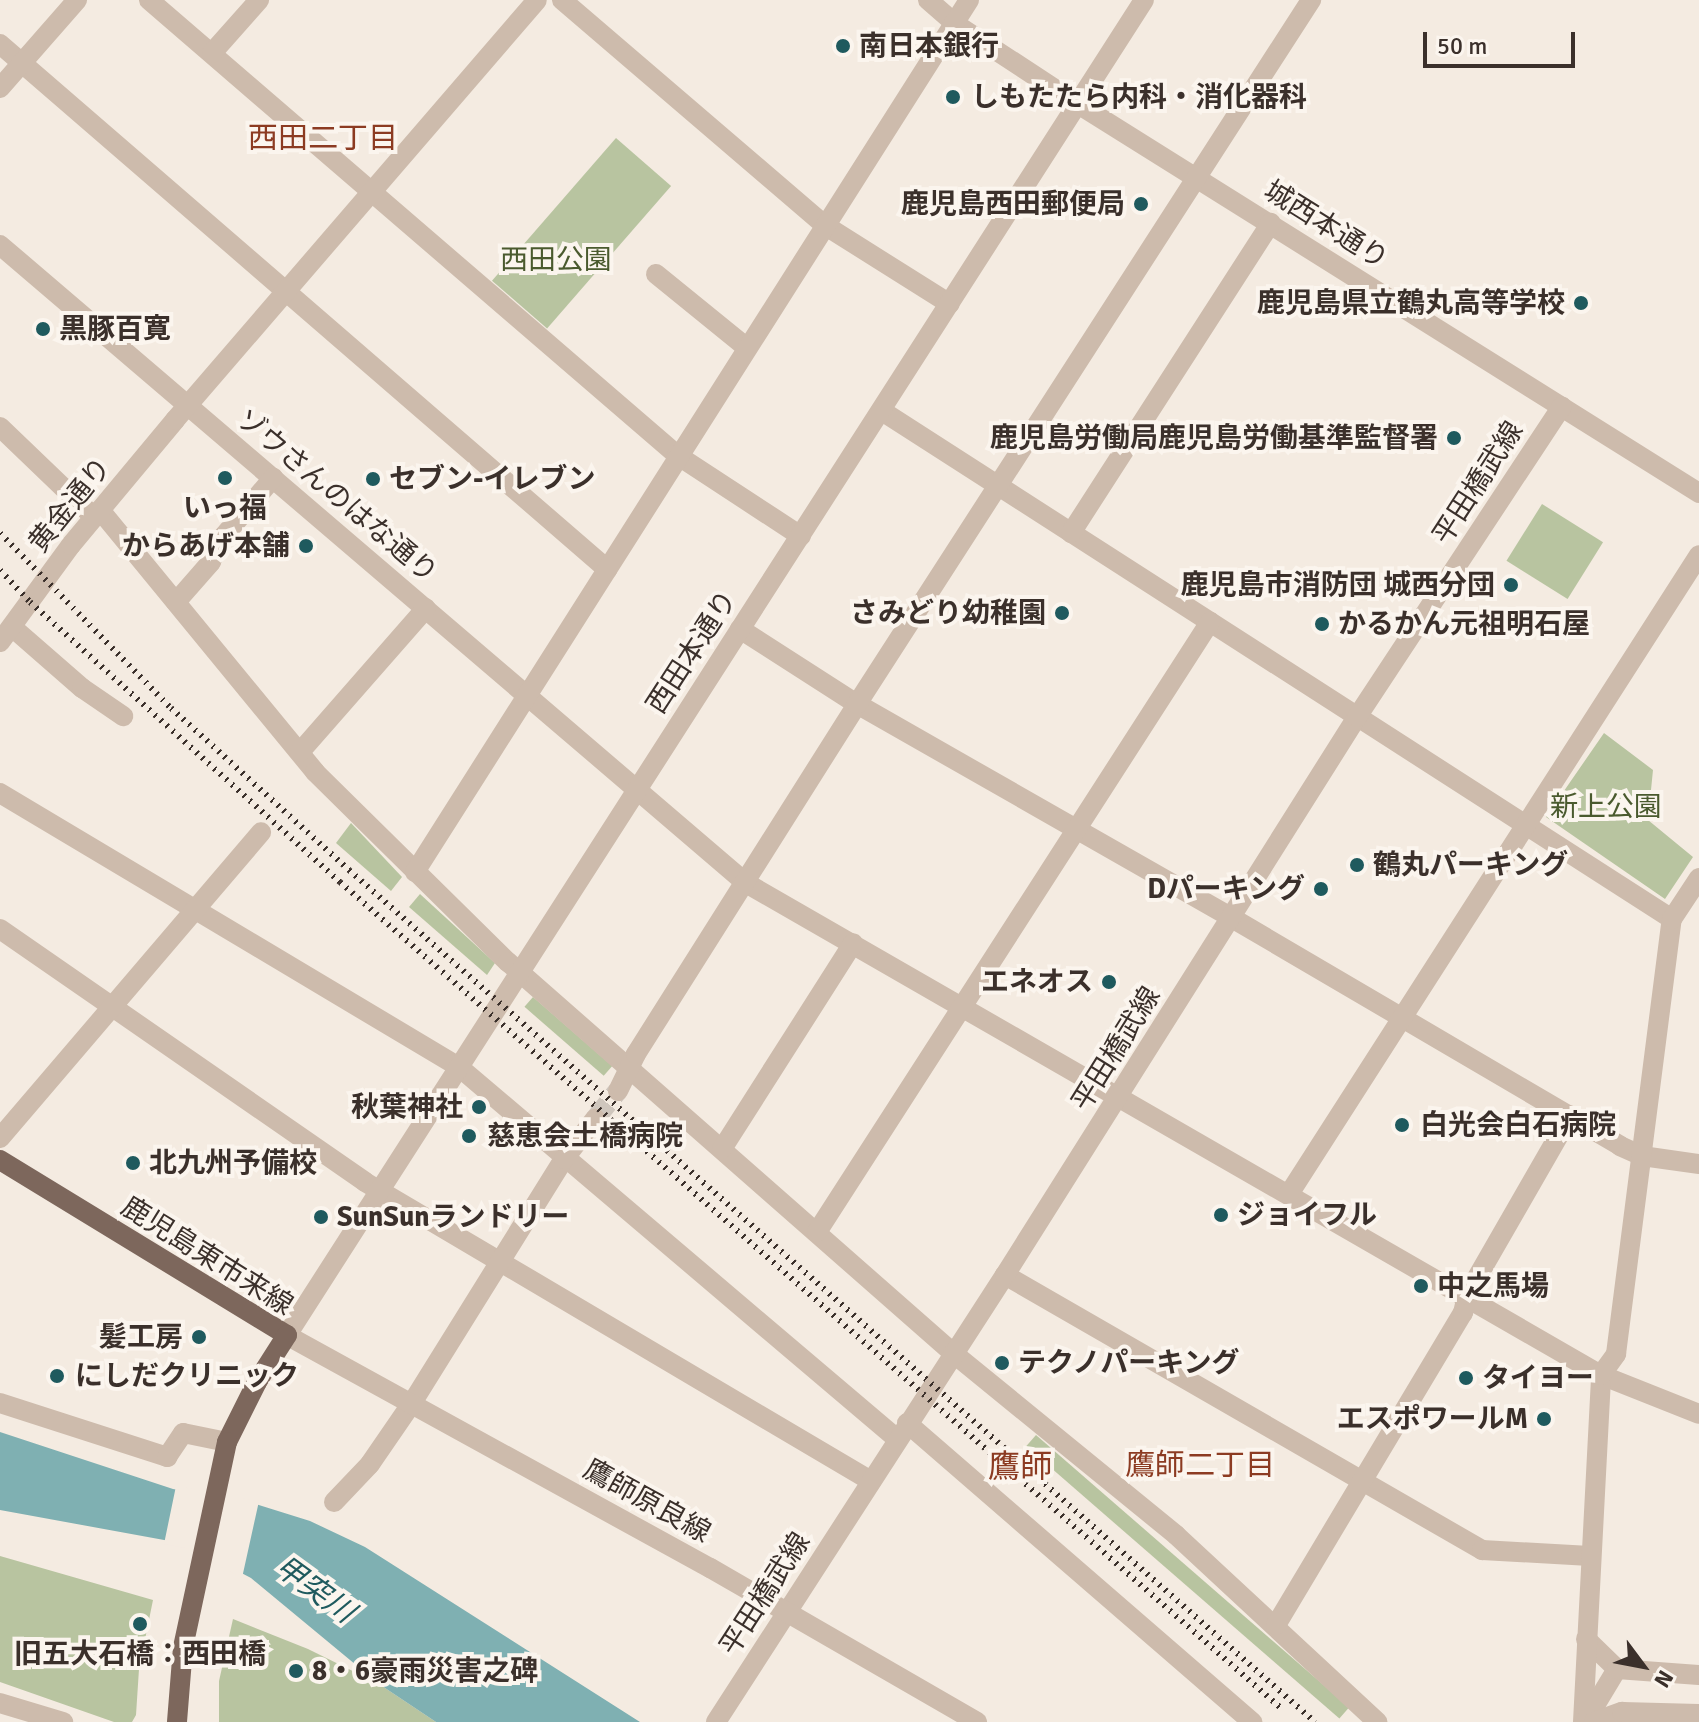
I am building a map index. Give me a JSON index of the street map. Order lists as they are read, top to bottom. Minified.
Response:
{"streets":{"main road":["鹿児島東市来線"],"street":["城西本通り","平田橋武線","ゾウさんのはな通り","黄金通り","西田本通り","鷹師原良線"]},"crossings":[["城西本通り","平田橋武線"],["城西本通り","西田本通り"],["平田橋武線","ゾウさんのはな通り"],["平田橋武線","鷹師原良線"],["ゾウさんのはな通り","黄金通り"],["ゾウさんのはな通り","西田本通り"],["西田本通り","鹿児島東市来線"],["西田本通り","鷹師原良線"],["鹿児島東市来線","鷹師原良線"]],"districts":["西田二丁目","鷹師二丁目","鷹師"],"water":["甲突川"],"parks":["西田公園","新上公園"],"places":["南日本銀行","しもたたら内科・消化器科","鹿児島西田郵便局","鹿児島県立鶴丸高等学校","黒豚百寛","鹿児島労働局鹿児島労働基準監督署","いっ福","セブン-イレブン","からあげ本舗","鹿児島市消防団 城西分団","さみどり幼稚園","かるかん元祖明石屋","鶴丸パーキング","Dパーキング","エネオス","秋葉神社","白光会白石病院","慈恵会土橋病院","北九州予備校","ジョイフル","SunSunランドリー","中之馬場","髪工房","テクノパーキング","にしだクリニック","タイヨー","エスポワールM","旧五大石橋：西田橋","8・6豪雨災害之碑"],"scale_bar":"50 m","north":"bottom right"}
